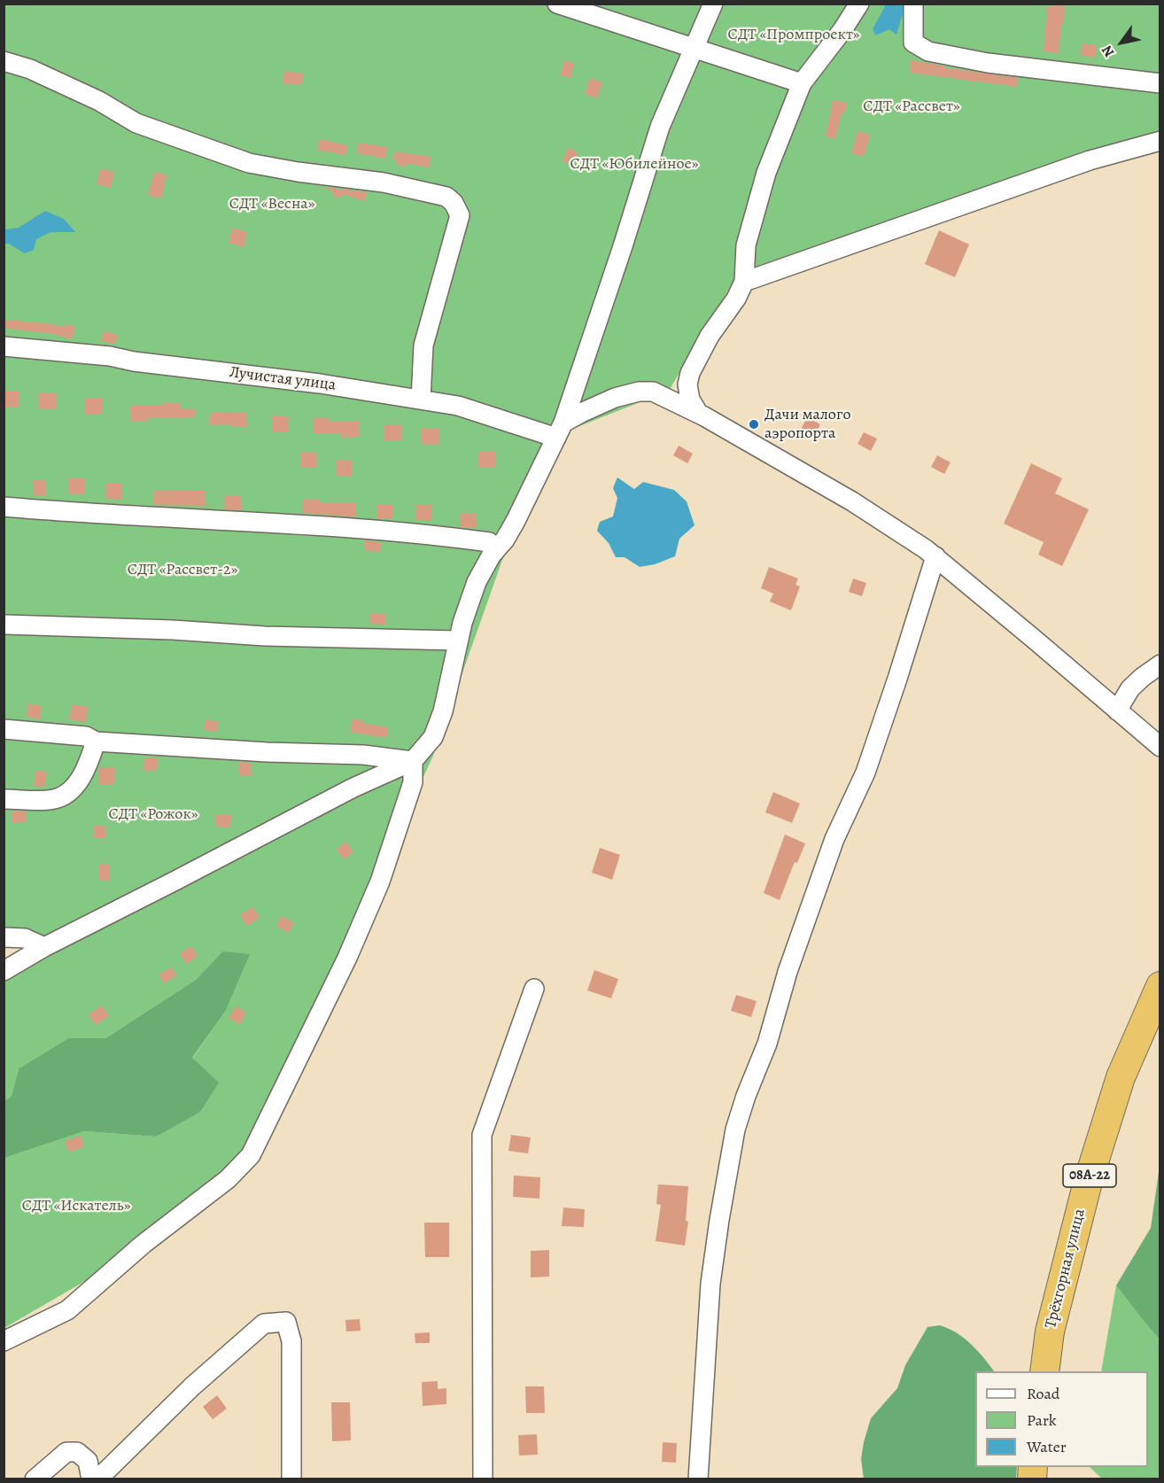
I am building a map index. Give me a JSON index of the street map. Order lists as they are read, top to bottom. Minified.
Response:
{"streets":{"highway":["08А-22","Трёхгорная улица"],"street":["Лучистая улица"]},"parks":["СДТ «Промпроект»","СДТ «Рассвет»","СДТ «Юбилейное»","СДТ «Весна»","СДТ «Рассвет-2»","СДТ «Рожок»","СДТ «Искатель»"],"places":["Дачи малого аэропорта"],"legend":["Road","Park","Water"],"north":"bottom left"}
